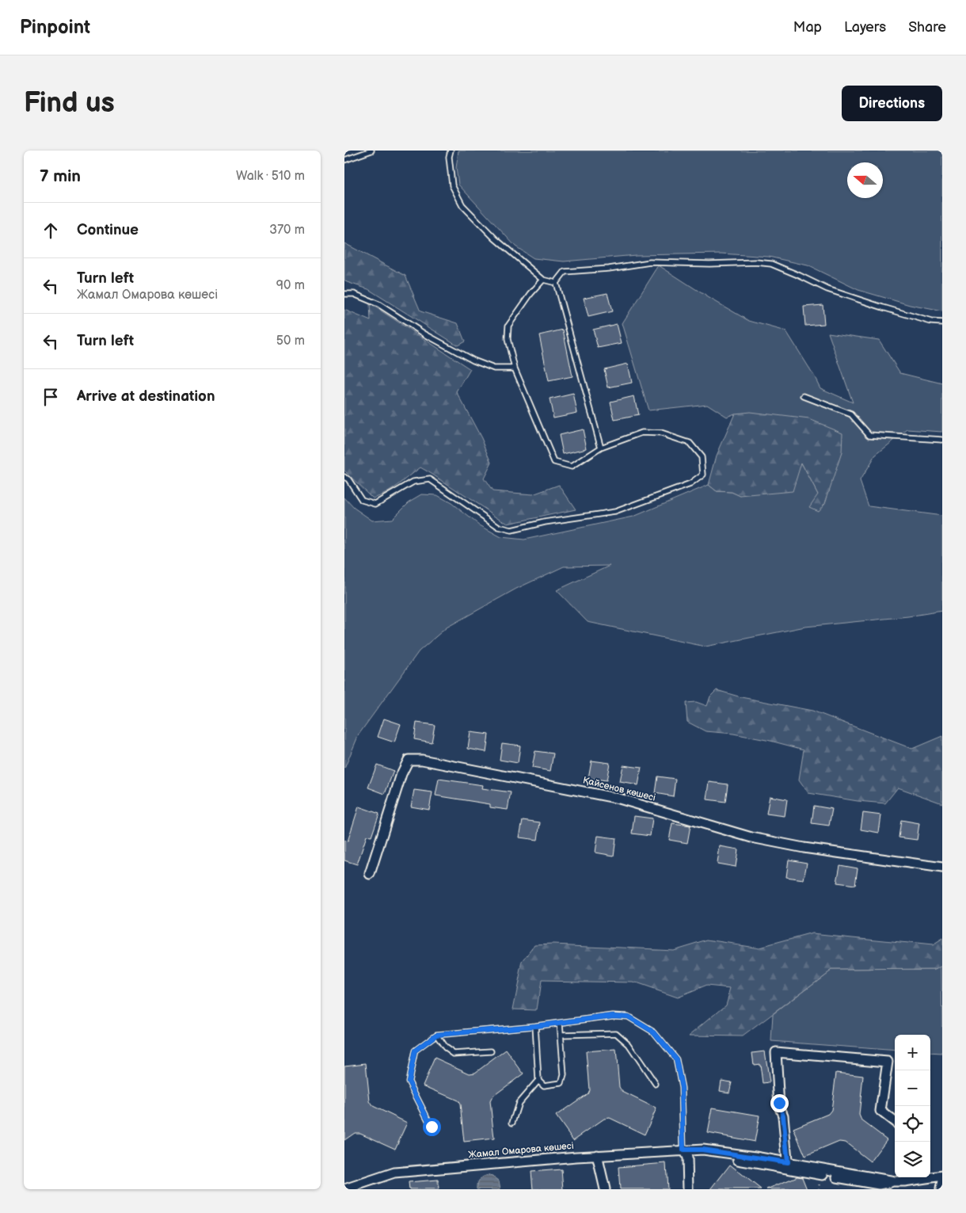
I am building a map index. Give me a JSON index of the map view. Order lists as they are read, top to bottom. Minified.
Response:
{"streets":{"street":["Қайсенов көшесі","Жамал Омарова көшесі"]},"north":"left","page":{"header":"Pinpoint","nav":["Map","Layers","Share"],"buttons":"Directions","title":"Find us","heading":["7 min","Walk · 510 m"],"list":[["Continue","370 m"],["Turn left","Жамал Омарова көшесі","90 m"],["Turn left","50 m"],"Arrive at destination"],"map_buttons":["+","−"]}}
